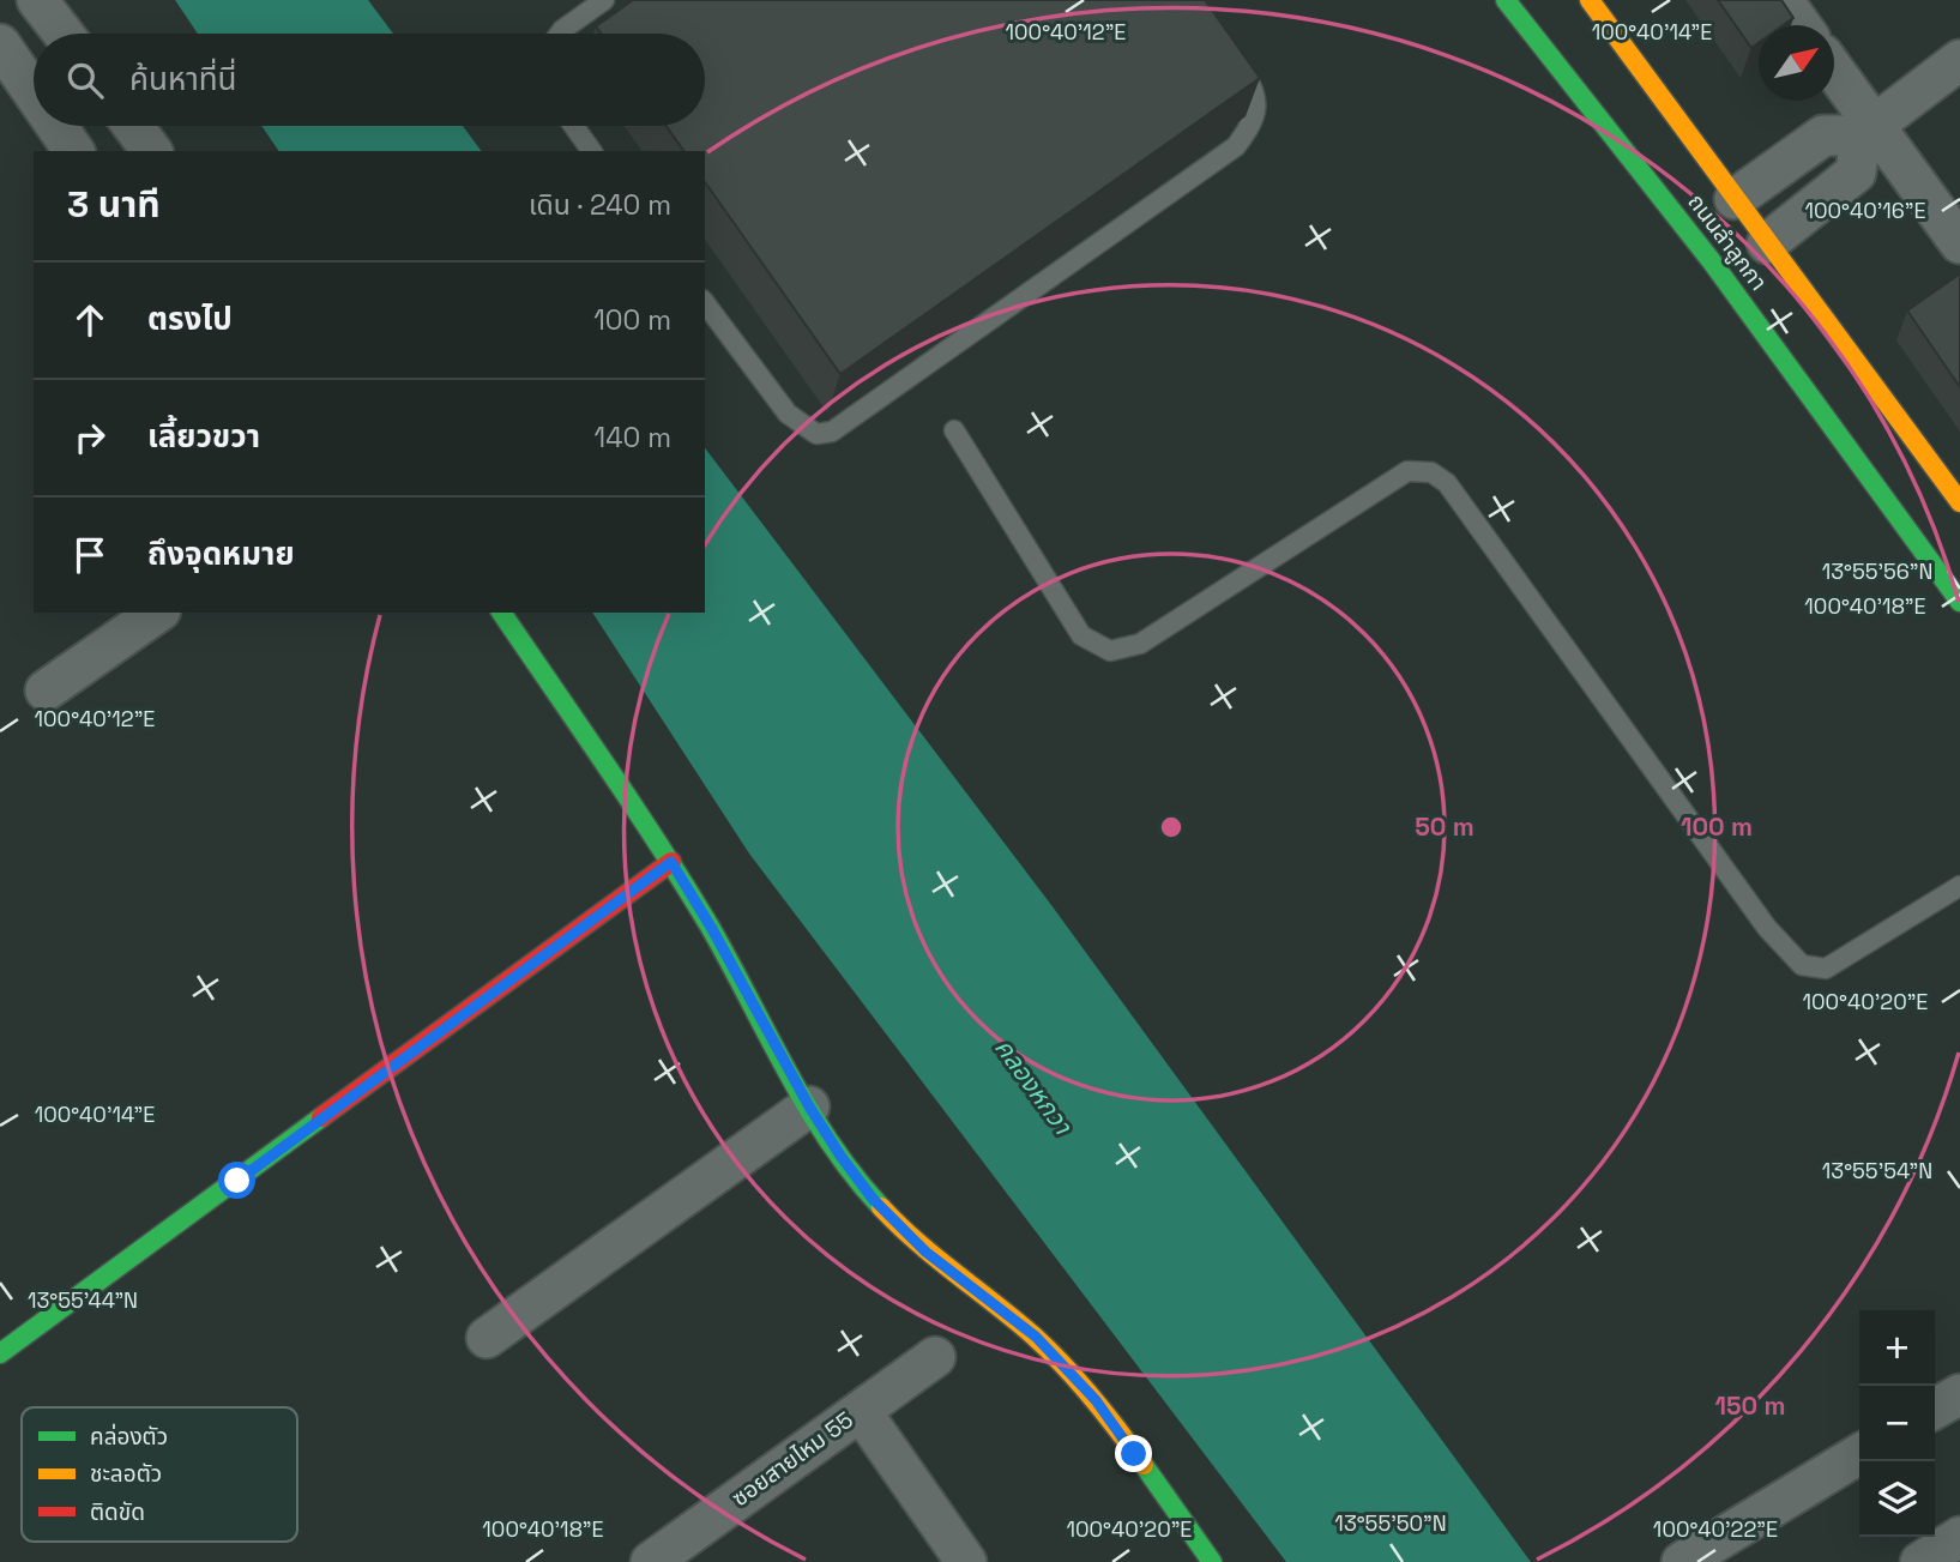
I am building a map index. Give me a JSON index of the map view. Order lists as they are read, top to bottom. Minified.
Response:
{"streets":{"street":["ถนนลำลูกกา","ซอยสายไหม 55"]},"water":["คลองหกวา"],"legend":["คล่องตัว","ชะลอตัว","ติดขัด"],"north":"top right","page":{"search":"ค้นหาที่นี่","heading":["3 นาที","เดิน · 240 m"],"list":[["ตรงไป","100 m"],["เลี้ยวขวา","140 m"],"ถึงจุดหมาย"],"map_buttons":["+","−"]},"coordinates":["100°40'12\"E","100°40'14\"E","100°40'16\"E","13°55'56\"N","100°40'18\"E","100°40'20\"E","13°55'54\"N","13°55'44\"N","13°55'50\"N","100°40'22\"E"],"rings":["50 m","100 m","150 m"]}
